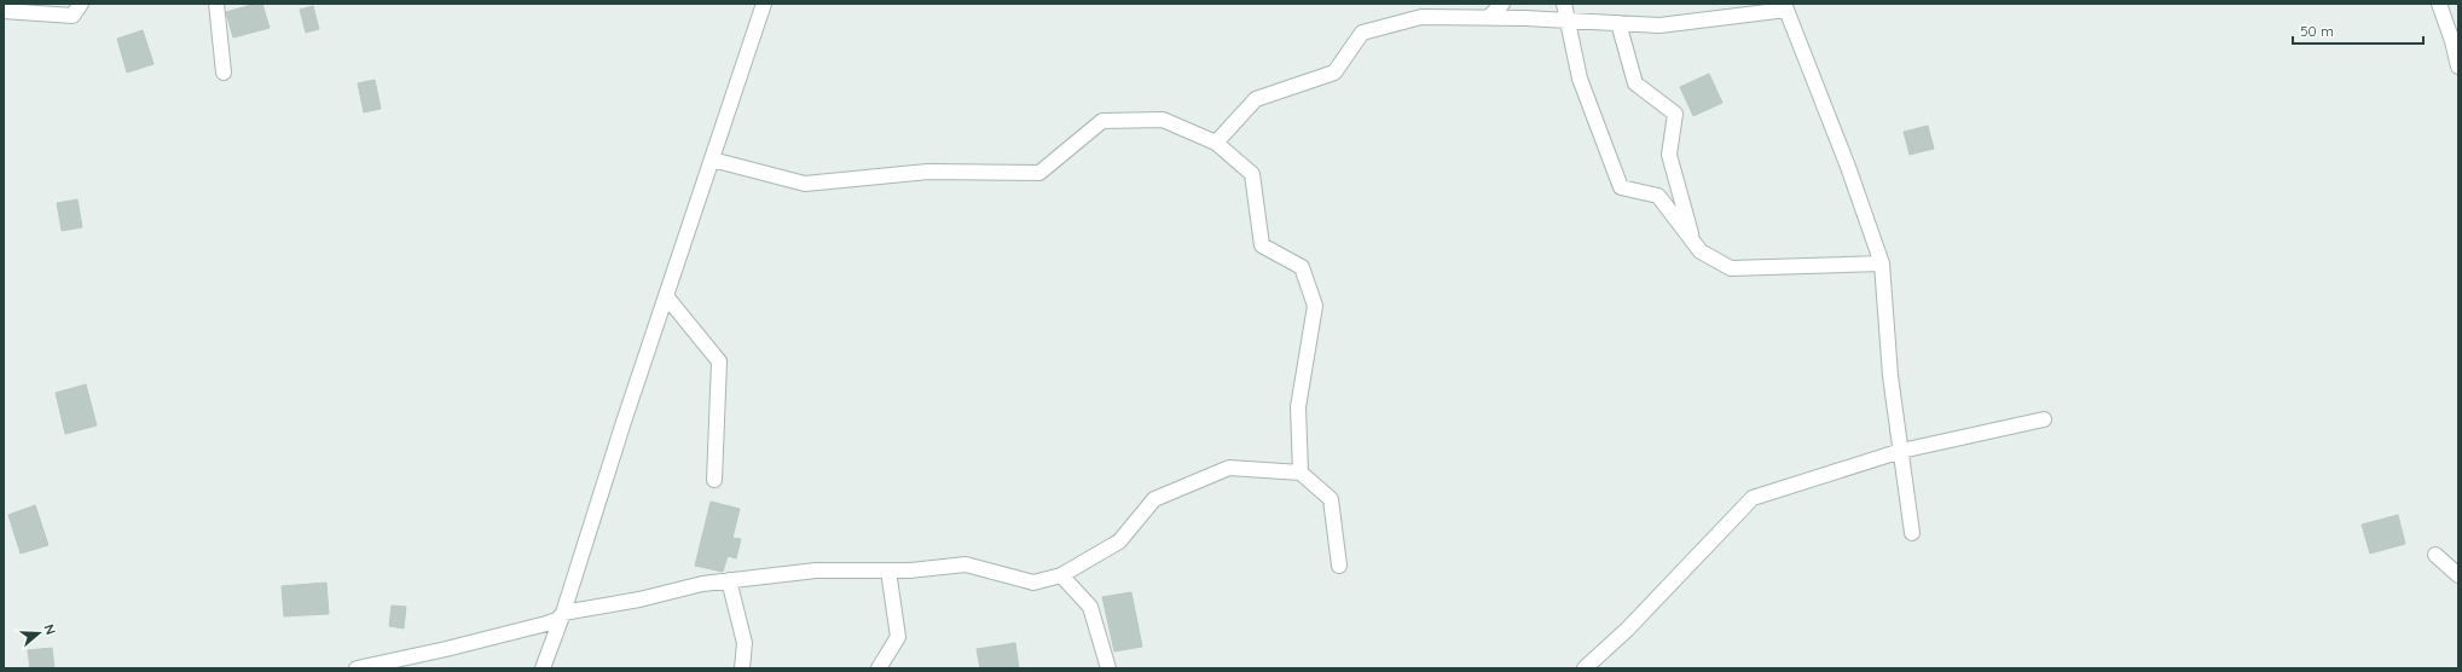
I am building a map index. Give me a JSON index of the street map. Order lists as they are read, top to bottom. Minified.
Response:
{"scale_bar":"50 m","north":"right"}
